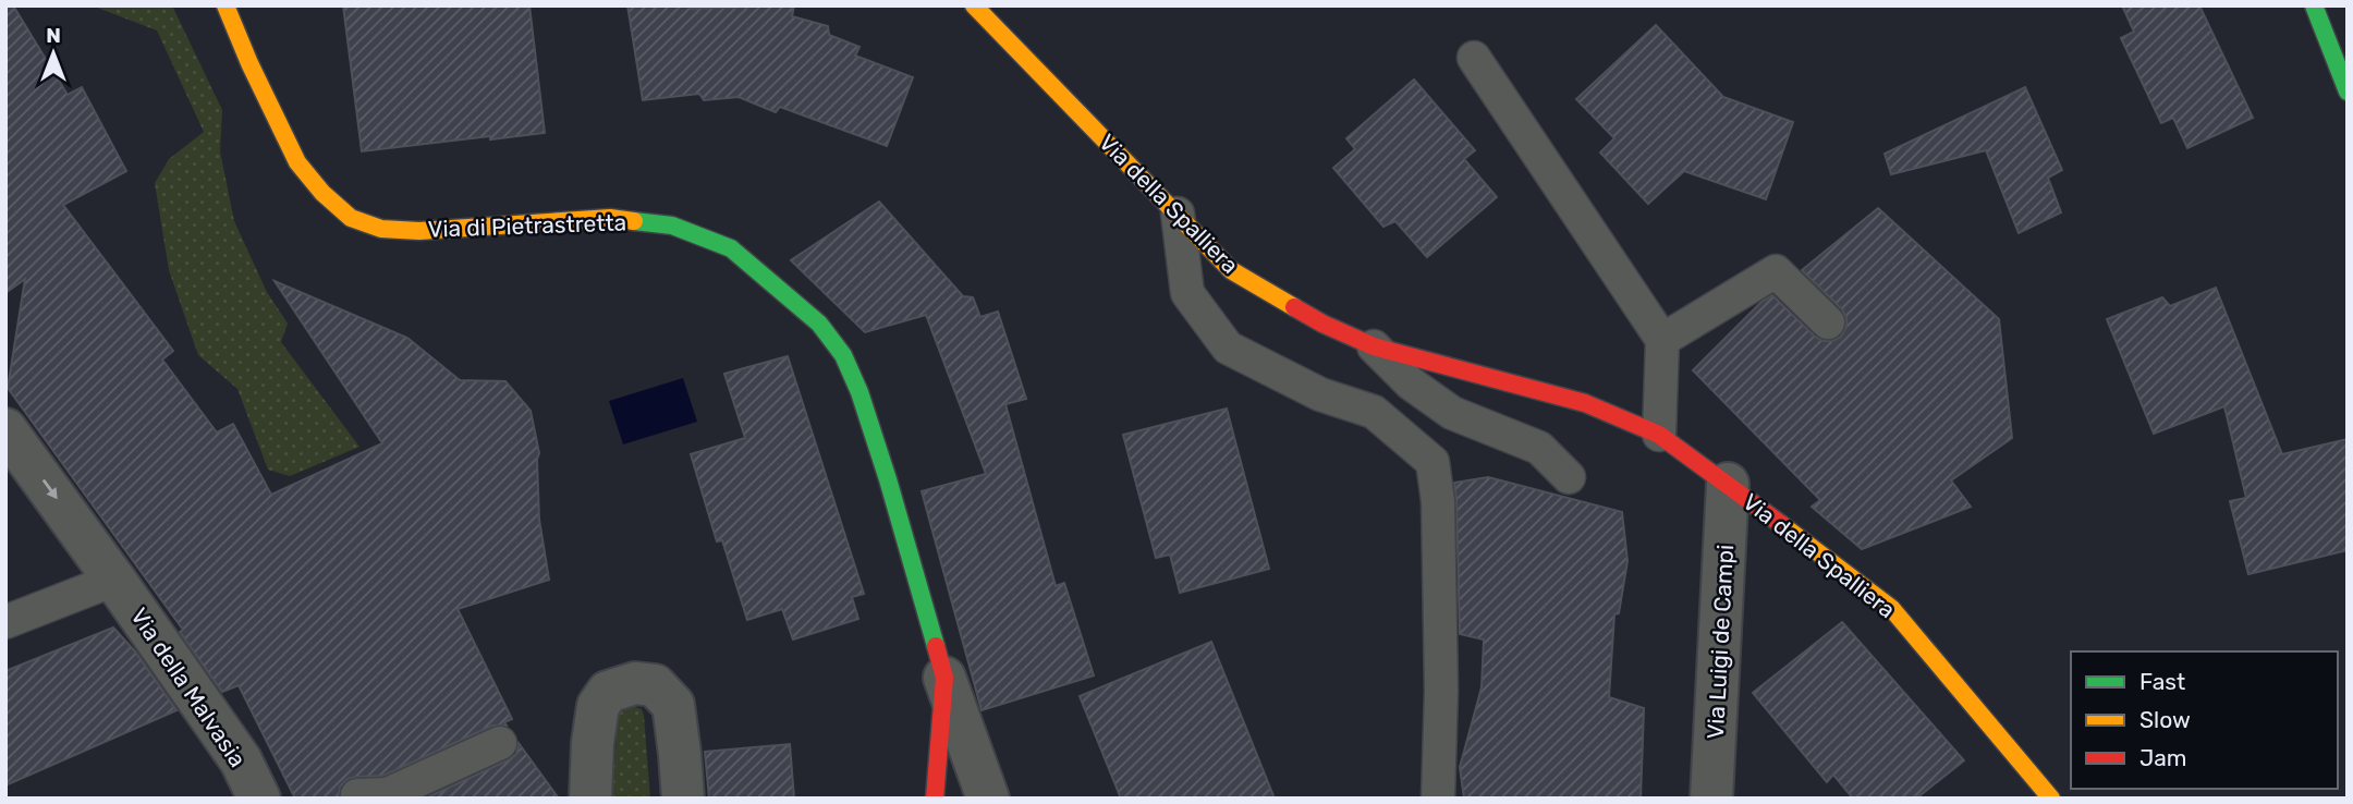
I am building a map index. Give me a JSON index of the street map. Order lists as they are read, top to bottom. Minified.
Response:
{"streets":{"street":["Via della Spalliera","Via di Pietrastretta","Via Luigi de Campi","Via della Malvasia"]},"crossings":[["Via della Spalliera","Via Luigi de Campi"]],"one_way":["Via della Malvasia"],"legend":["Fast","Slow","Jam"],"north":"top"}
